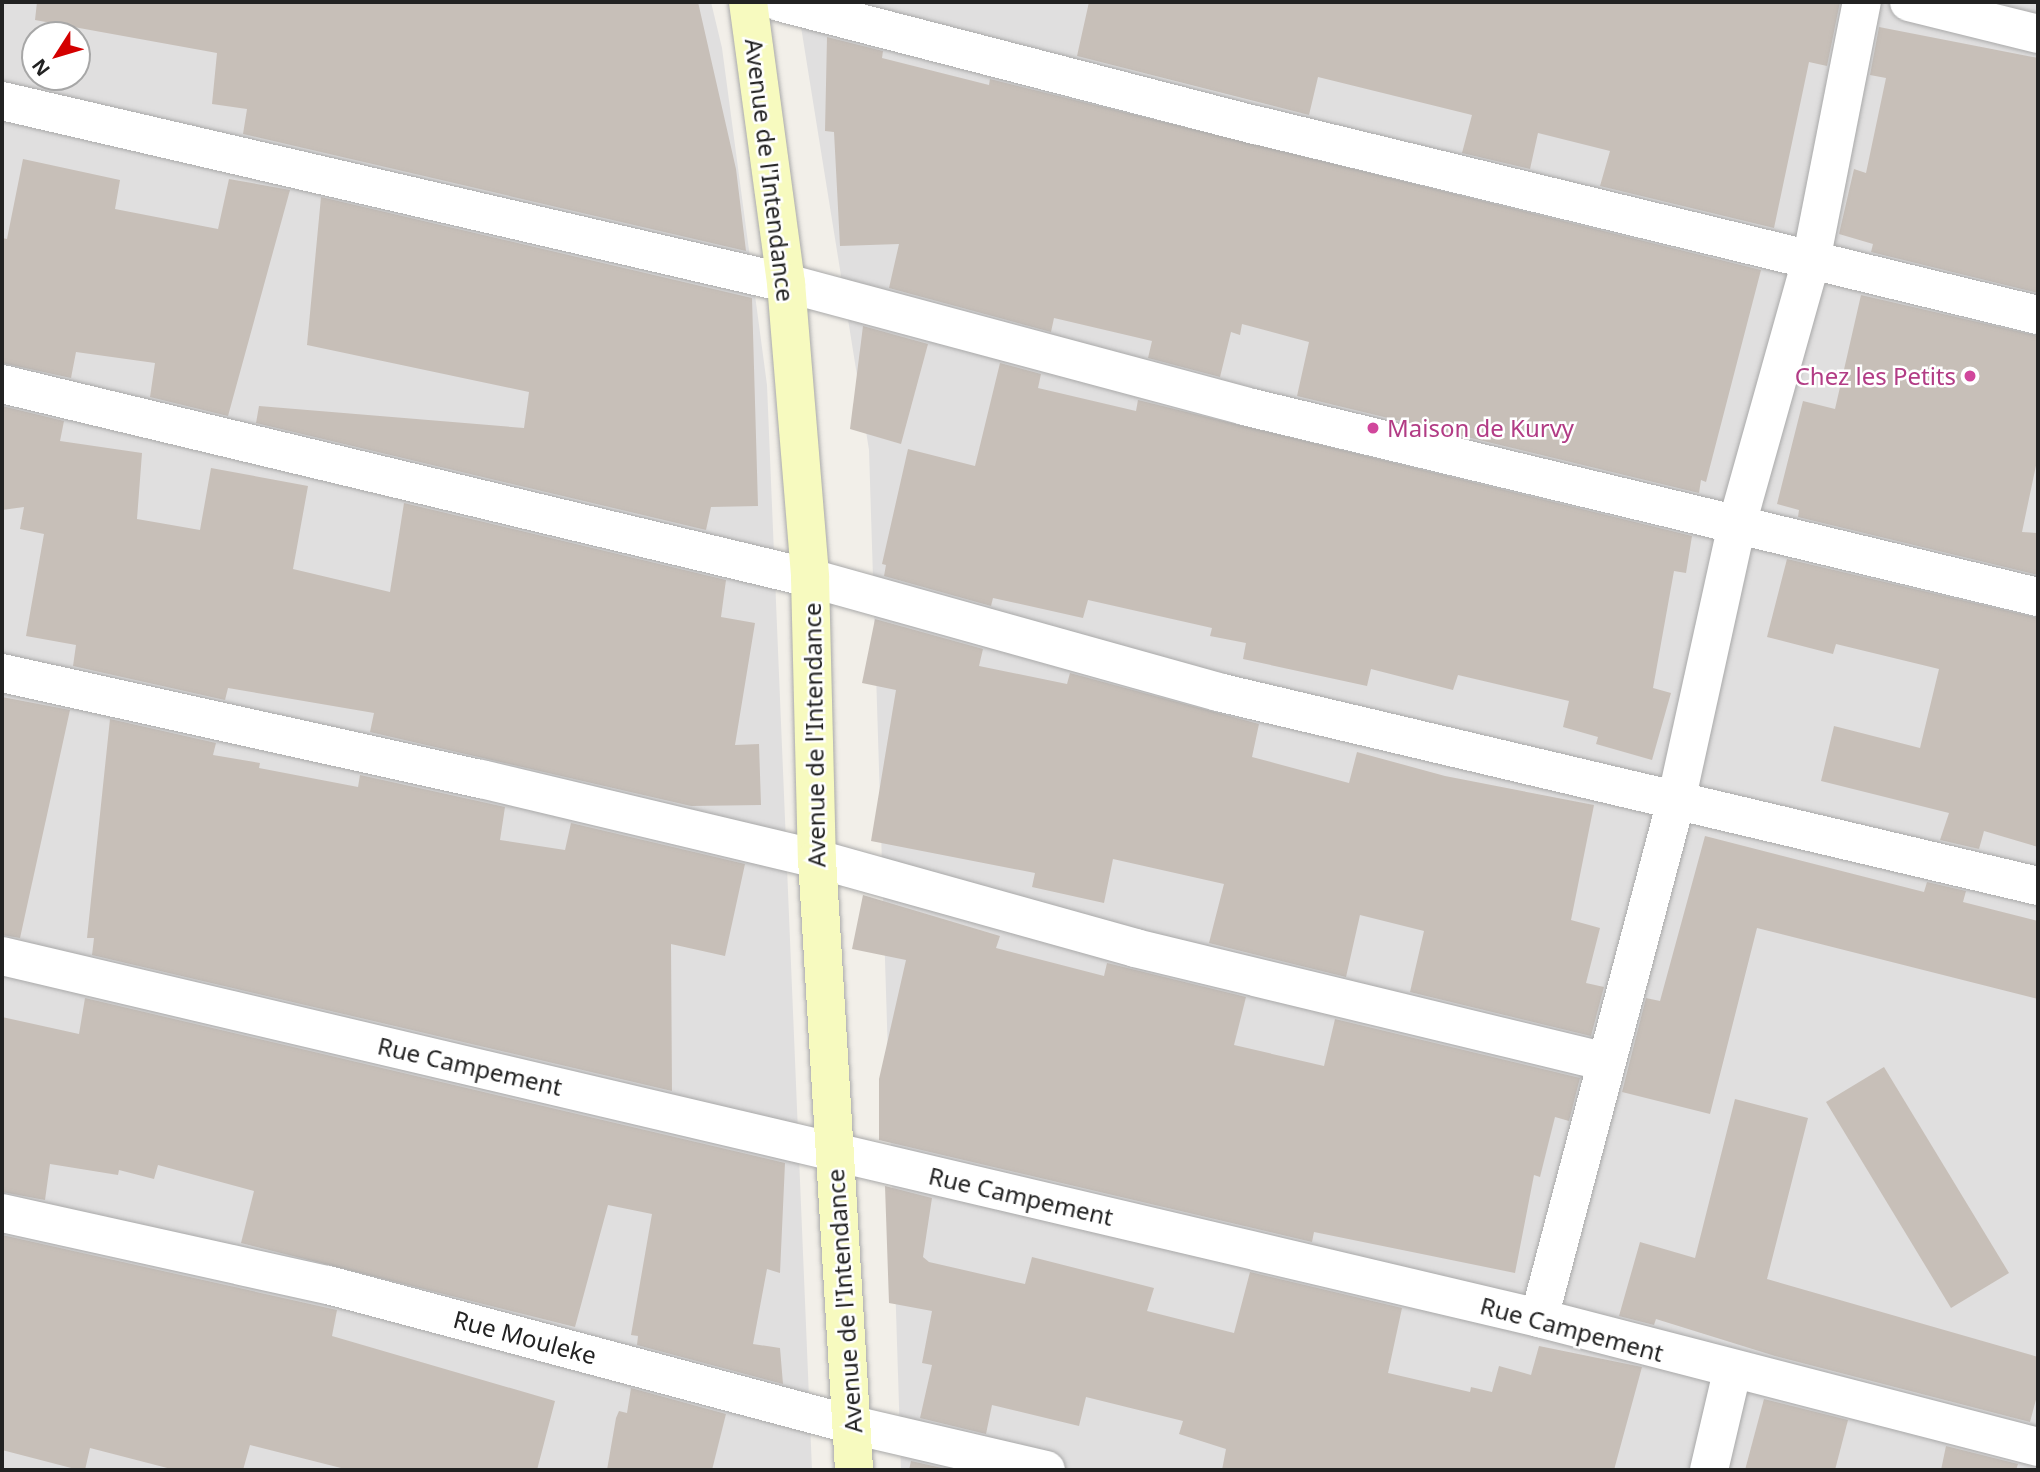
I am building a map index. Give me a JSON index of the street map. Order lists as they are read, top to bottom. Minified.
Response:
{"streets":{"street":["Avenue de l'Intendance","Rue Campement","Rue Mouleke"]},"crossings":[["Avenue de l'Intendance","Rue Campement"],["Avenue de l'Intendance","Rue Mouleke"]],"places":["Chez les Petits","Maison de Kurvy"],"north":"bottom left"}
